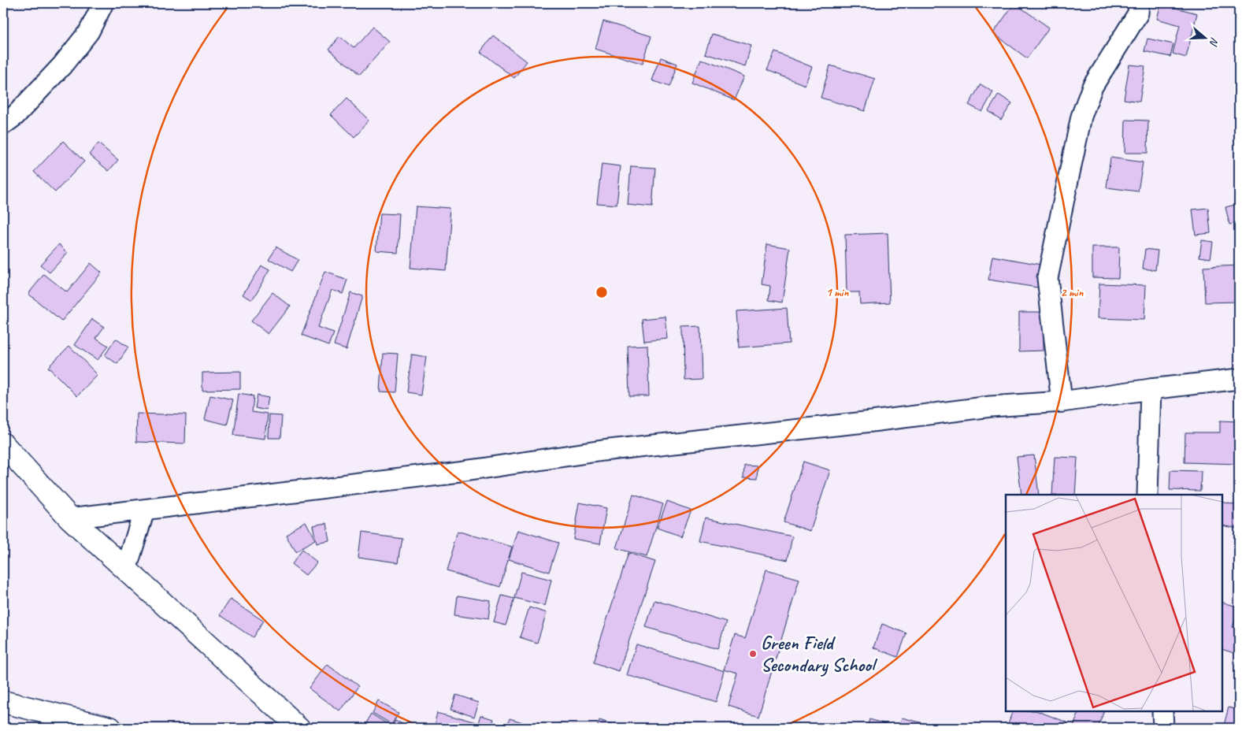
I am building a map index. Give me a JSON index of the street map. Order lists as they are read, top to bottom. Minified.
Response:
{"places":["Green Field Secondary School"],"north":"right","rings":["1 min","2 min"]}
